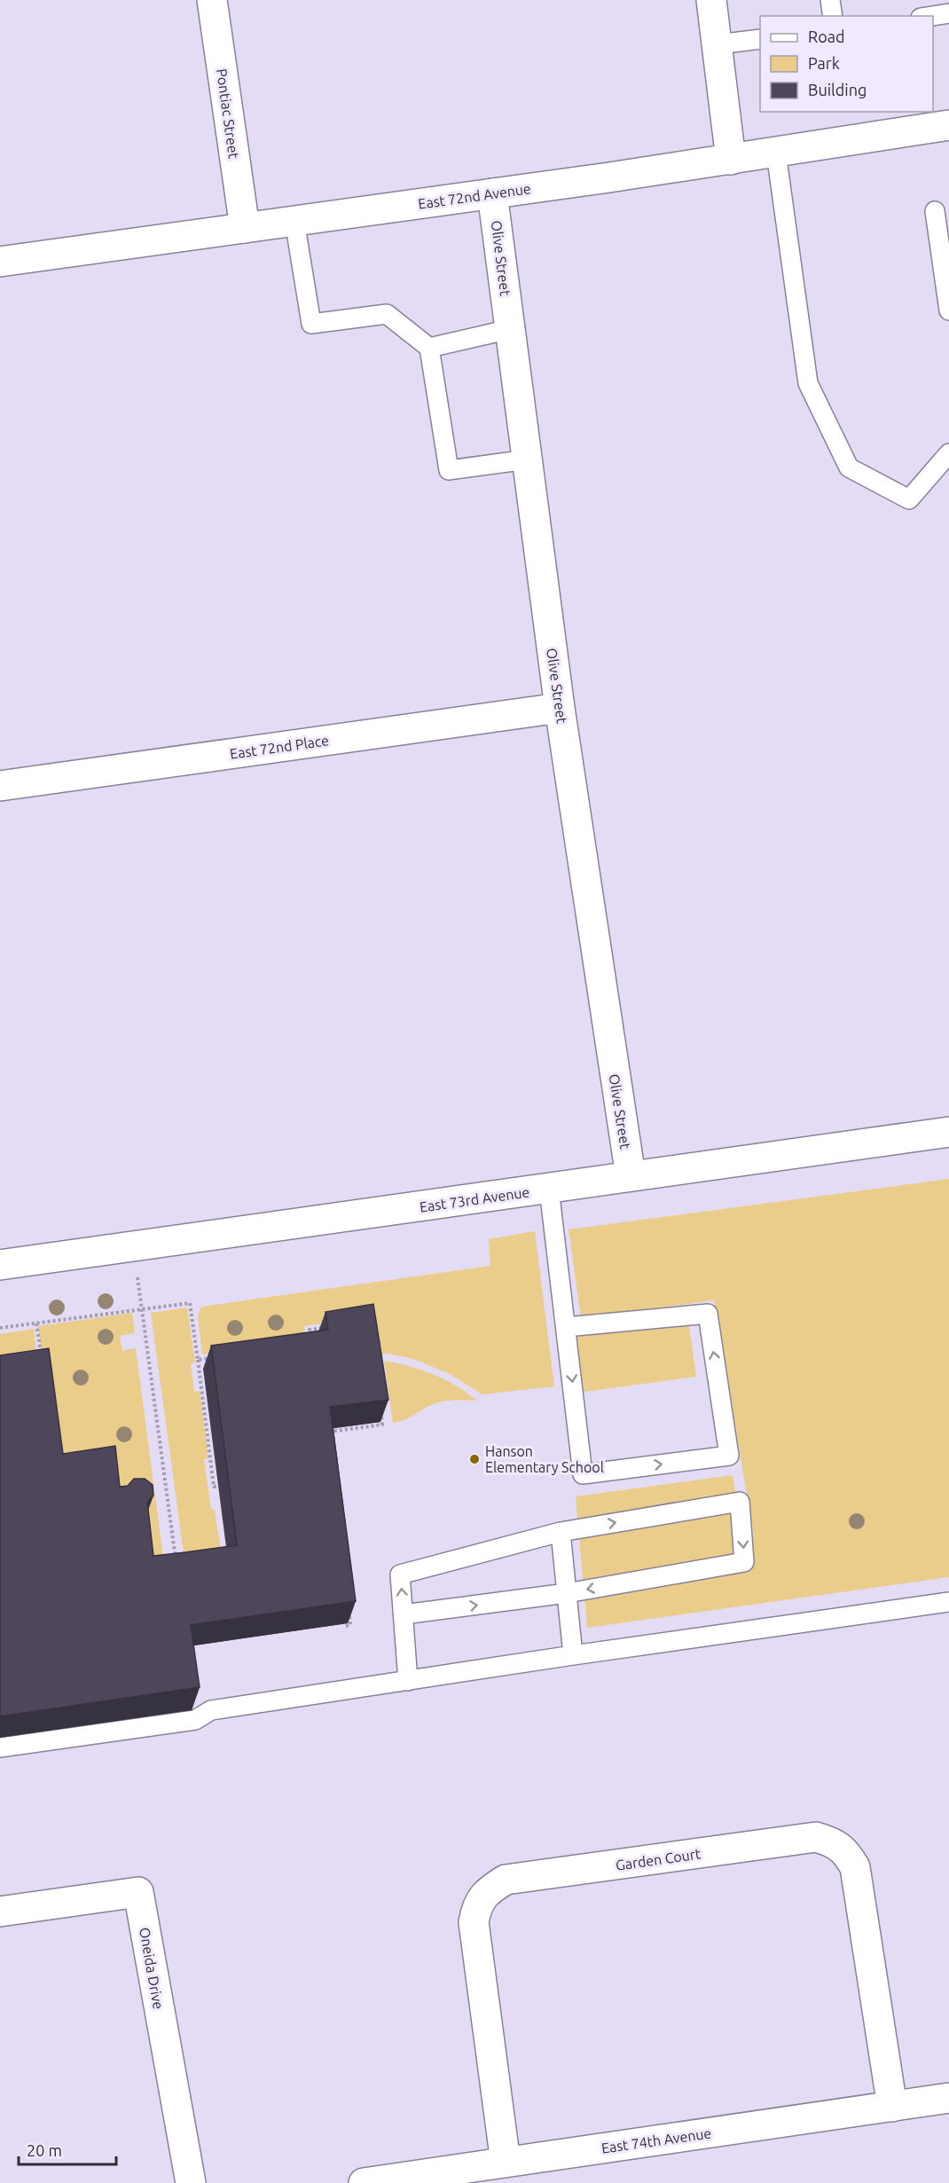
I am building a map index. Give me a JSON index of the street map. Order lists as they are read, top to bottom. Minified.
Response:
{"streets":{"street":["Pontiac Street","East 72nd Avenue","Olive Street","East 72nd Place","East 73rd Avenue","Garden Court","Oneida Drive","East 74th Avenue"]},"crossings":[["Pontiac Street","East 72nd Avenue"],["East 72nd Avenue","Olive Street"],["Olive Street","East 72nd Place"],["Olive Street","East 73rd Avenue"],["Garden Court","East 74th Avenue"]],"places":["Hanson Elementary School"],"legend":["Road","Park","Building"],"scale_bar":"20 m"}
